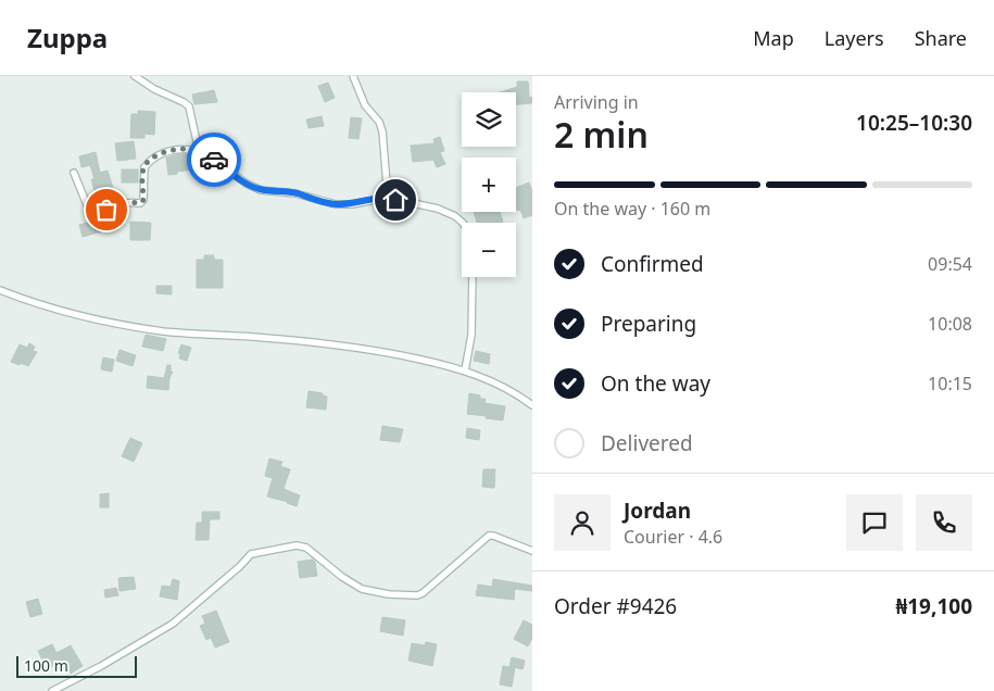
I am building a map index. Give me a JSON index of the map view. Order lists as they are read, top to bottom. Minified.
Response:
{"scale_bar":"100 m","page":{"header":"Zuppa","nav":["Map","Layers","Share"],"heading":["2 min","Arriving in","10:25–10:30"],"panel":["Jordan","Courier · 4.6","Order #9426","₦19,100"],"map_buttons":["+","−"],"bar":"On the way · 160 m","list":[["Confirmed","09:54"],["Preparing","10:08"],["On the way","10:15"],"Delivered"],"scale":"100 m"}}
